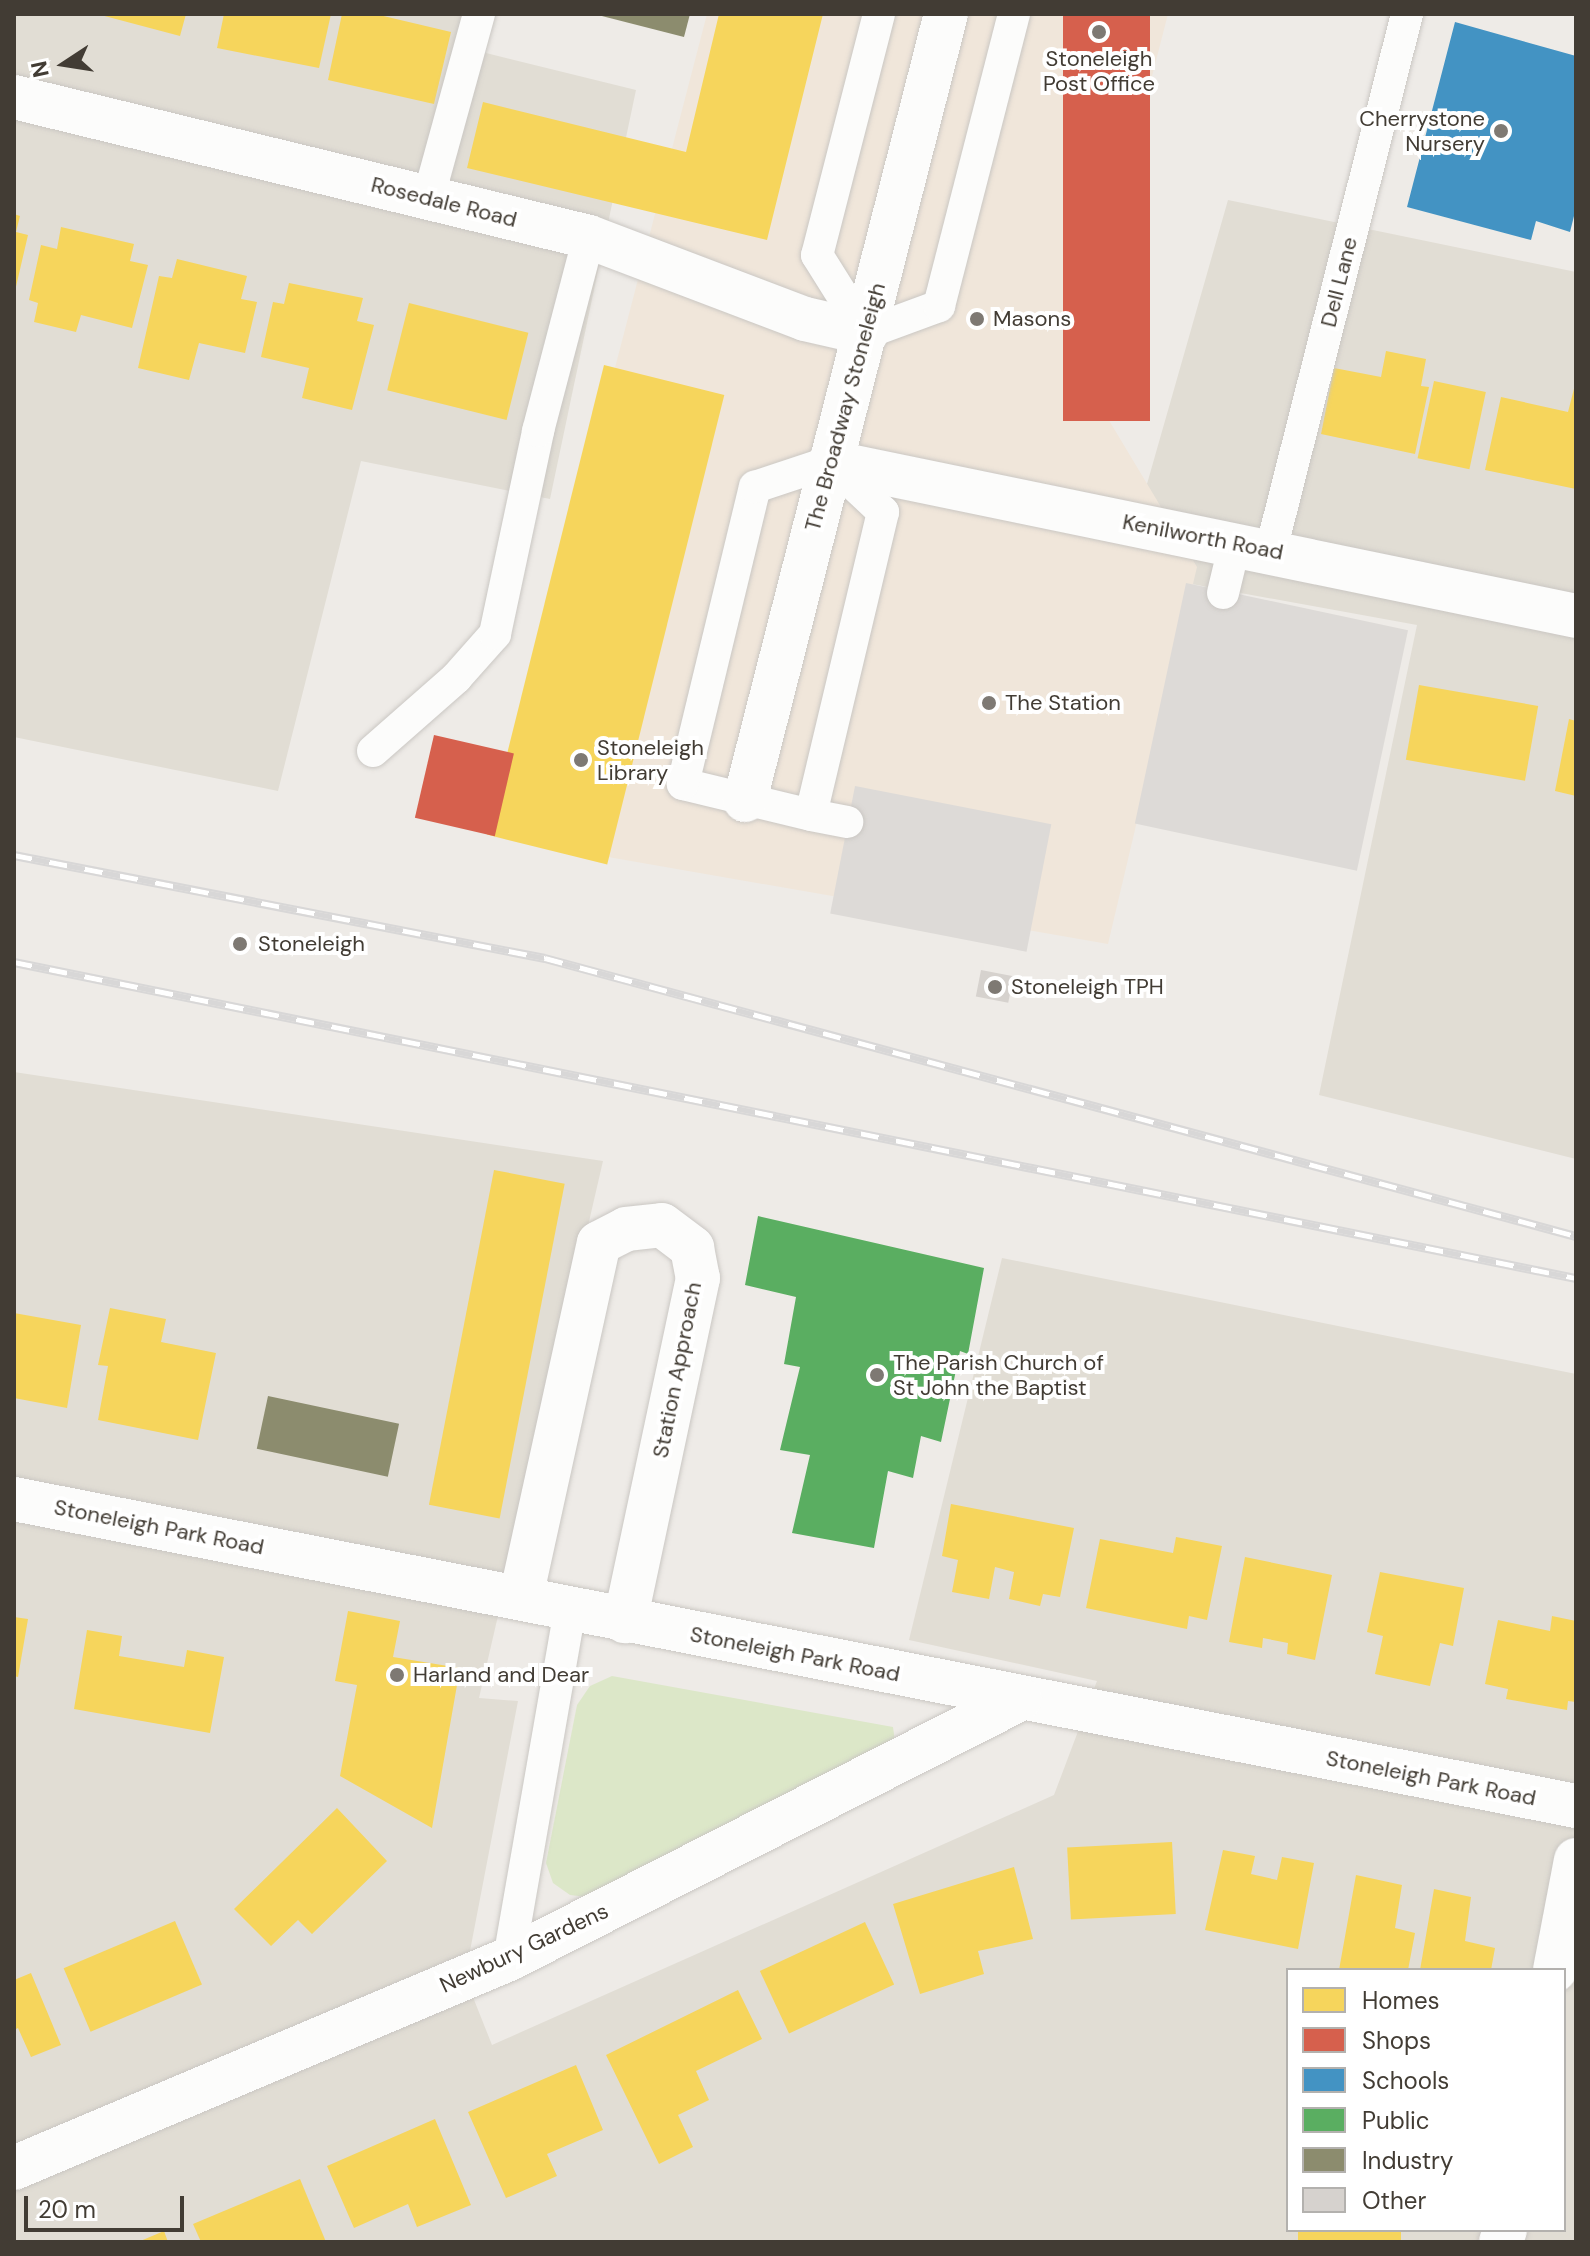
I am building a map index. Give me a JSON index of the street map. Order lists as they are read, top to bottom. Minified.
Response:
{"streets":{"street":["Rosedale Road","The Broadway Stoneleigh","Kenilworth Road","Station Approach","Stoneleigh Park Road","Newbury Gardens"],"lane":["Dell Lane"]},"crossings":[["Rosedale Road","The Broadway Stoneleigh"],["Dell Lane","Kenilworth Road"],["The Broadway Stoneleigh","Kenilworth Road"],["Station Approach","Stoneleigh Park Road"],["Stoneleigh Park Road","Newbury Gardens"]],"places":["Stoneleigh Post Office","Cherrystone Nursery","Masons","The Station","Stoneleigh Library","Stoneleigh","Stoneleigh TPH","The Parish Church of St John the Baptist","Harland and Dear"],"legend":["Homes","Shops","Schools","Public","Industry","Other"],"scale_bar":"20 m","north":"left"}
